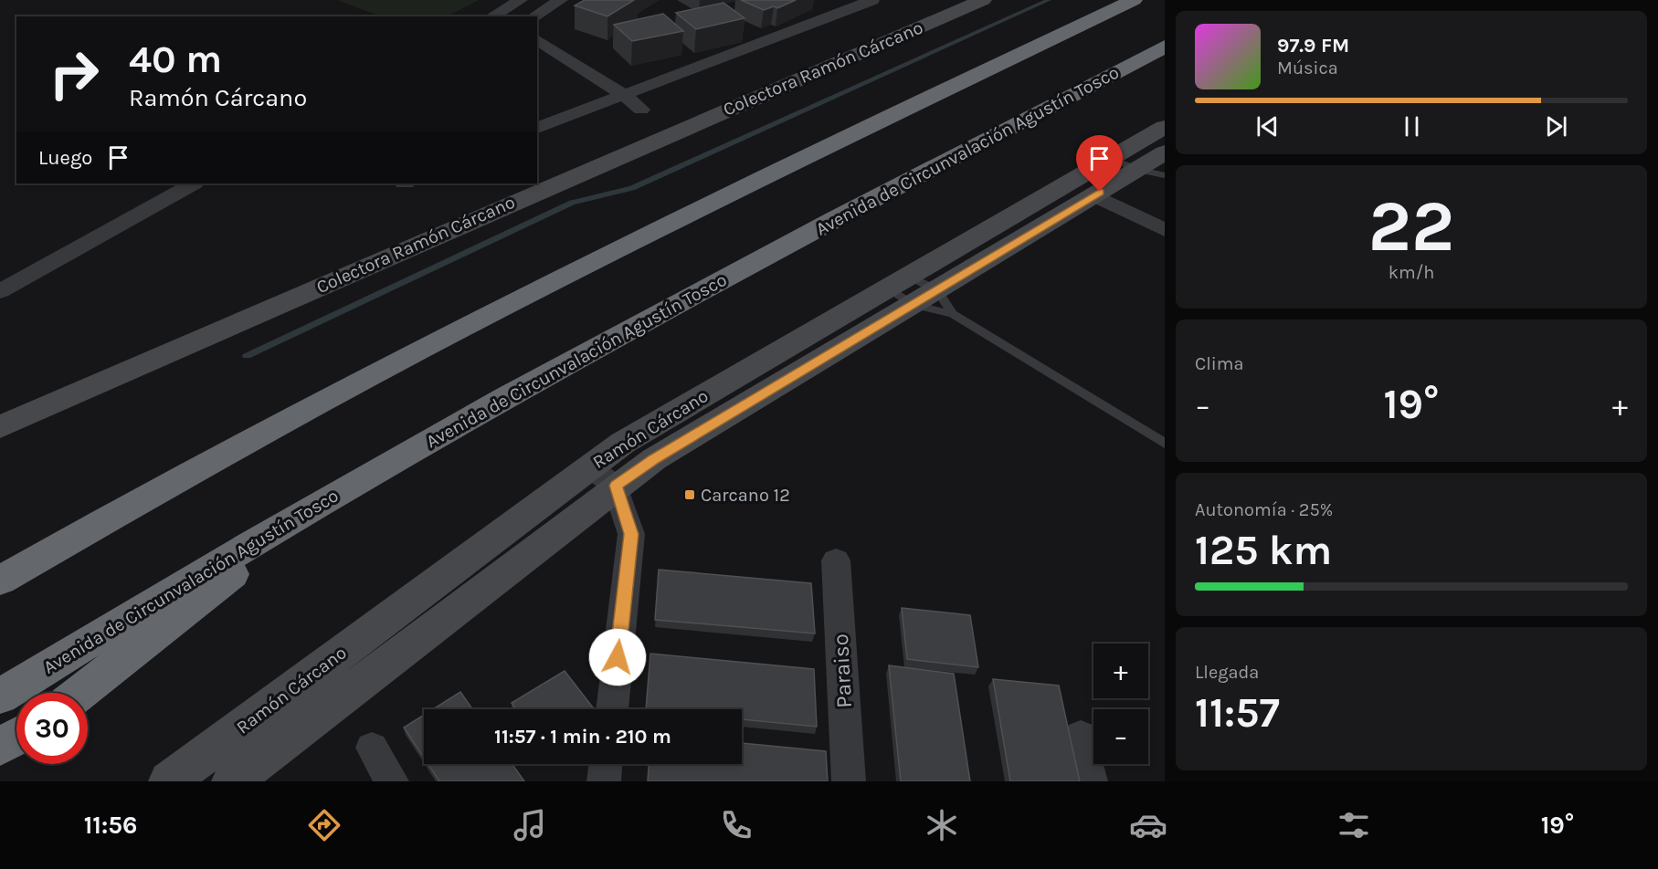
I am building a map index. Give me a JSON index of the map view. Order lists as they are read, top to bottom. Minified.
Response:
{"streets":{"highway":["Avenida de Circunvalación Agustín Tosco"],"main road":["Colectora Ramón Cárcano","Ramón Cárcano"],"street":["Paraiso"]},"places":{"transit":["Carcano 12"]},"page":{"turn":["40 m","Ramón Cárcano"],"song":["97.9 FM","Música"],"then":"Luego","tile":[["22","km/h"],"Clima",["Autonomía · 25%","125 km"],["Llegada","11:57"]],"heat":["−","19°","+"],"map_buttons":["+","−"],"limit":"30","trip":"11:57 · 1 min · 210 m","tabs":["11:56","19°"]}}
